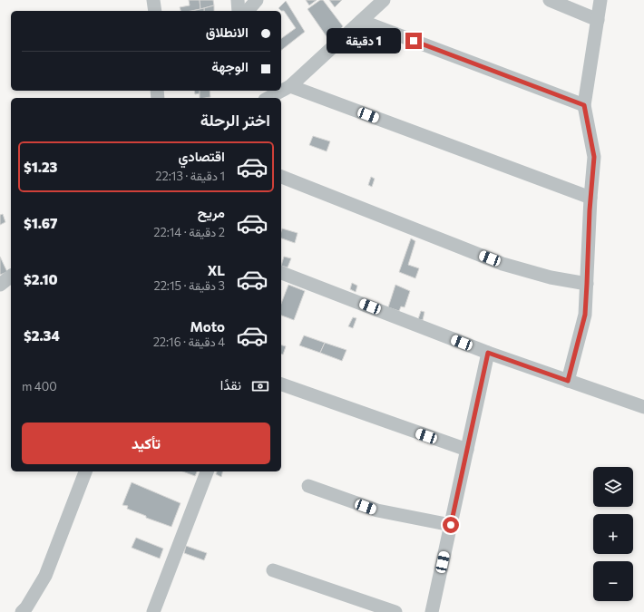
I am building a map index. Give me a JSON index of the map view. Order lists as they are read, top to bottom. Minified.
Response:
{"page":{"banner":["الانطلاق","الوجهة"],"bubble":"1 دقيقة","heading":"اختر الرحلة","list":[{"name":"اقتصادي","note":"1 دقيقة · 22:13","value":"$1.23"},{"name":"مريح","note":"2 دقيقة · 22:14","value":"$1.67"},{"name":"XL","note":"3 دقيقة · 22:15","value":"$2.10"},{"name":"Moto","note":"4 دقيقة · 22:16","value":"$2.34"}],"pay":["نقدًا","400 m"],"buttons":"تأكيد","map_buttons":["+","−"]}}
